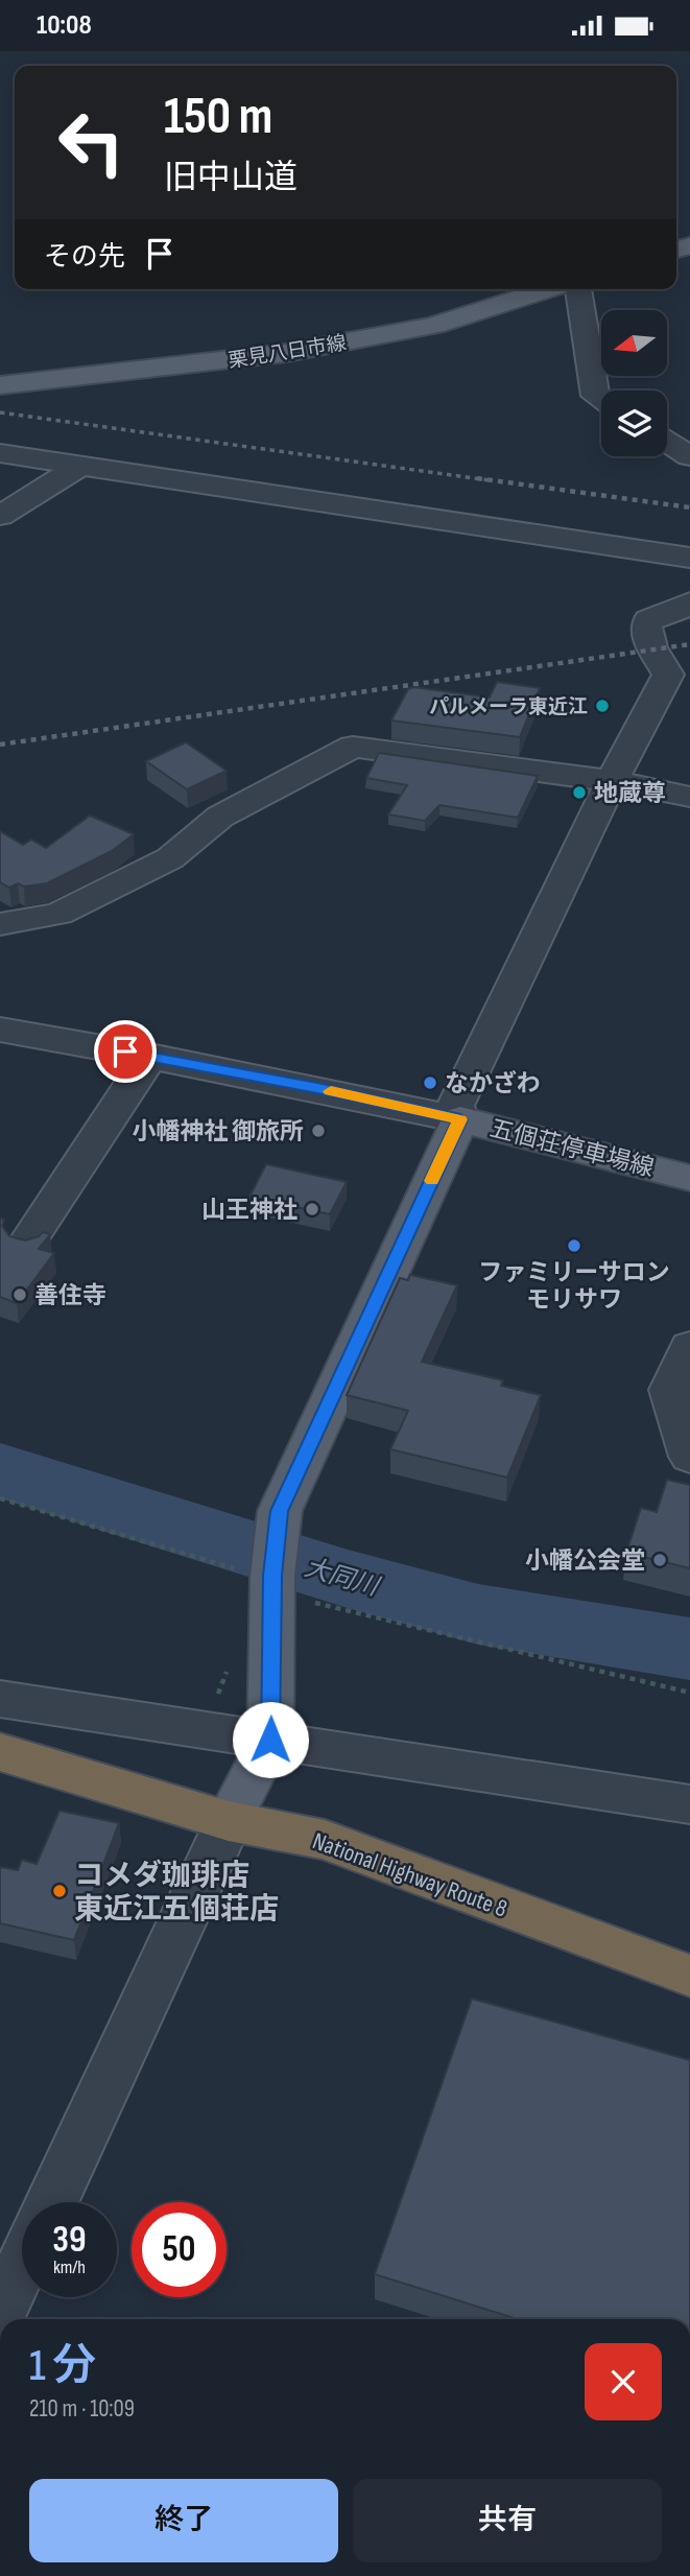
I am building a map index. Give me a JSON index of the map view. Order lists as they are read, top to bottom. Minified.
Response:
{"streets":{"highway":["National Highway Route 8"],"main road":["栗見八日市線","五個荘停車場線"]},"crossings":[["五個荘停車場線","National Highway Route 8"]],"water":["大同川"],"places":["パルメーラ東近江","地蔵尊","なかざわ","小幡神社 御旅所","山王神社","ファミリーサロン モリサワ","善住寺","小幡公会堂","コメダ珈琲店 東近江五個荘店"],"north":"left","page":{"status":"10:08","turn":["150 m","旧中山道"],"then":"その先","speed":"39 km/h","limit":"50","heading":["1 分","210 m · 10:09"],"buttons":["終了","共有"]}}
